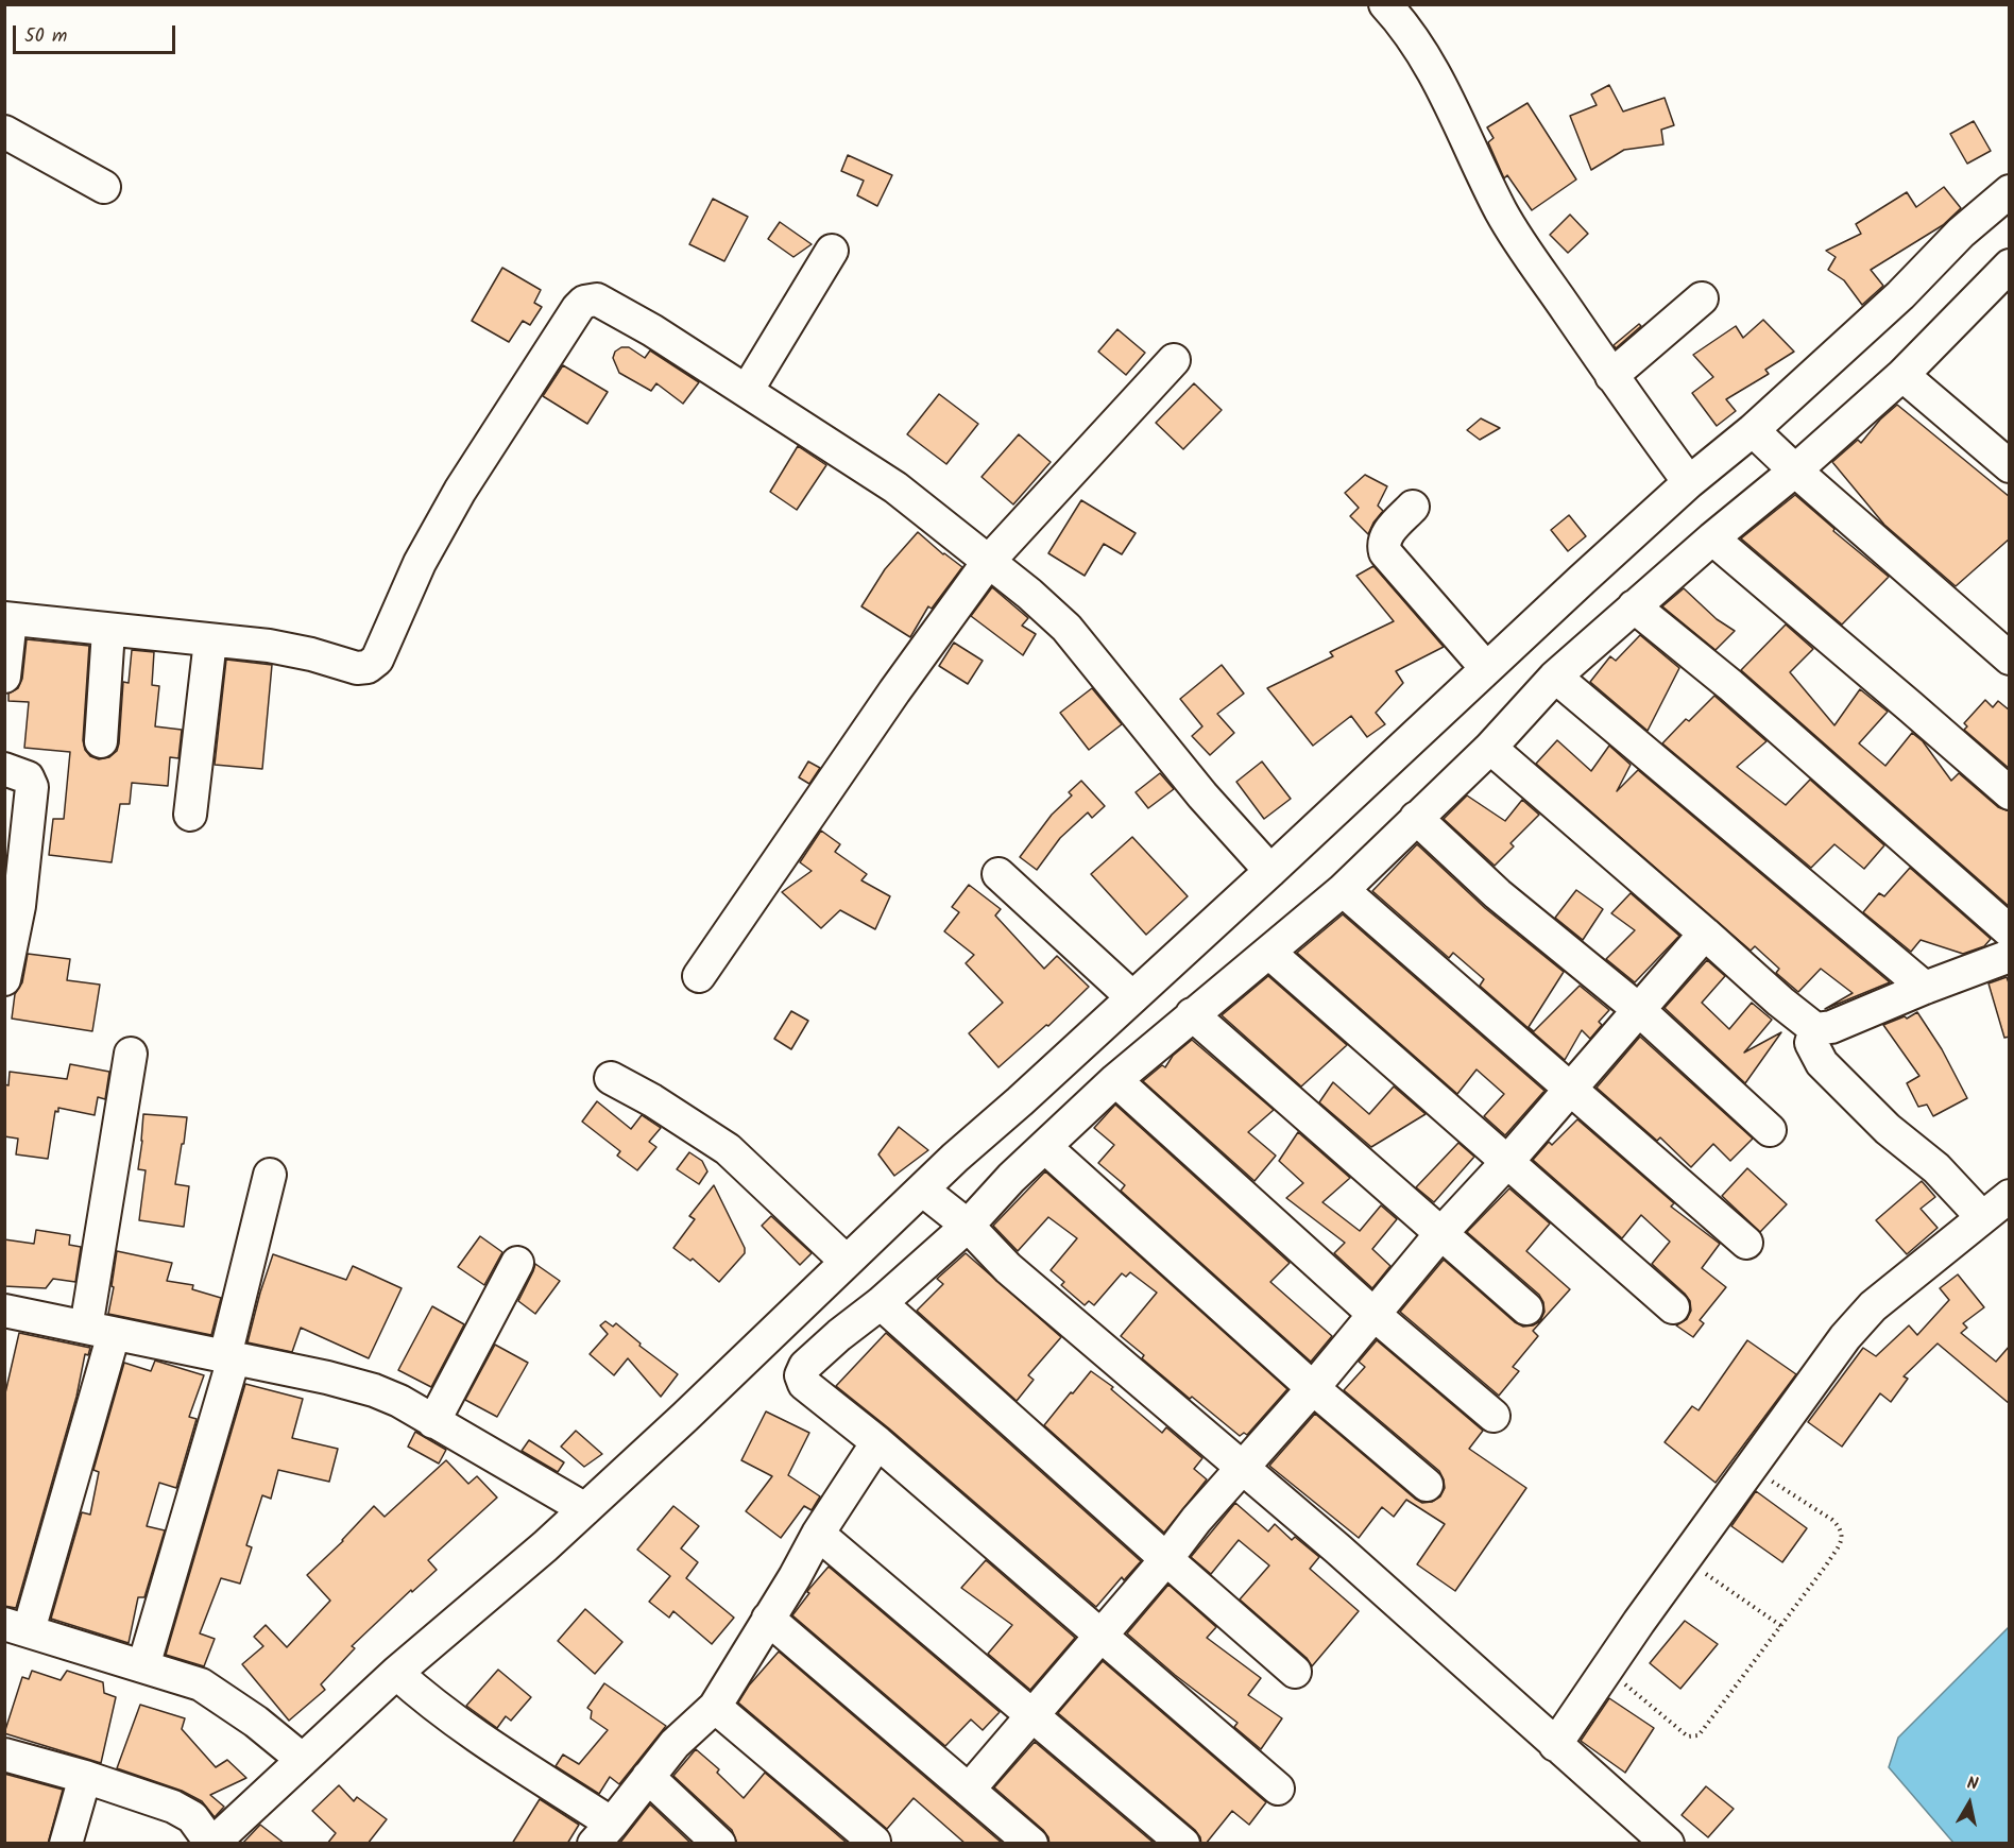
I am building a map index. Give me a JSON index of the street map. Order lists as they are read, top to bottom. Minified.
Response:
{"scale_bar":"50 m","north":"top"}
